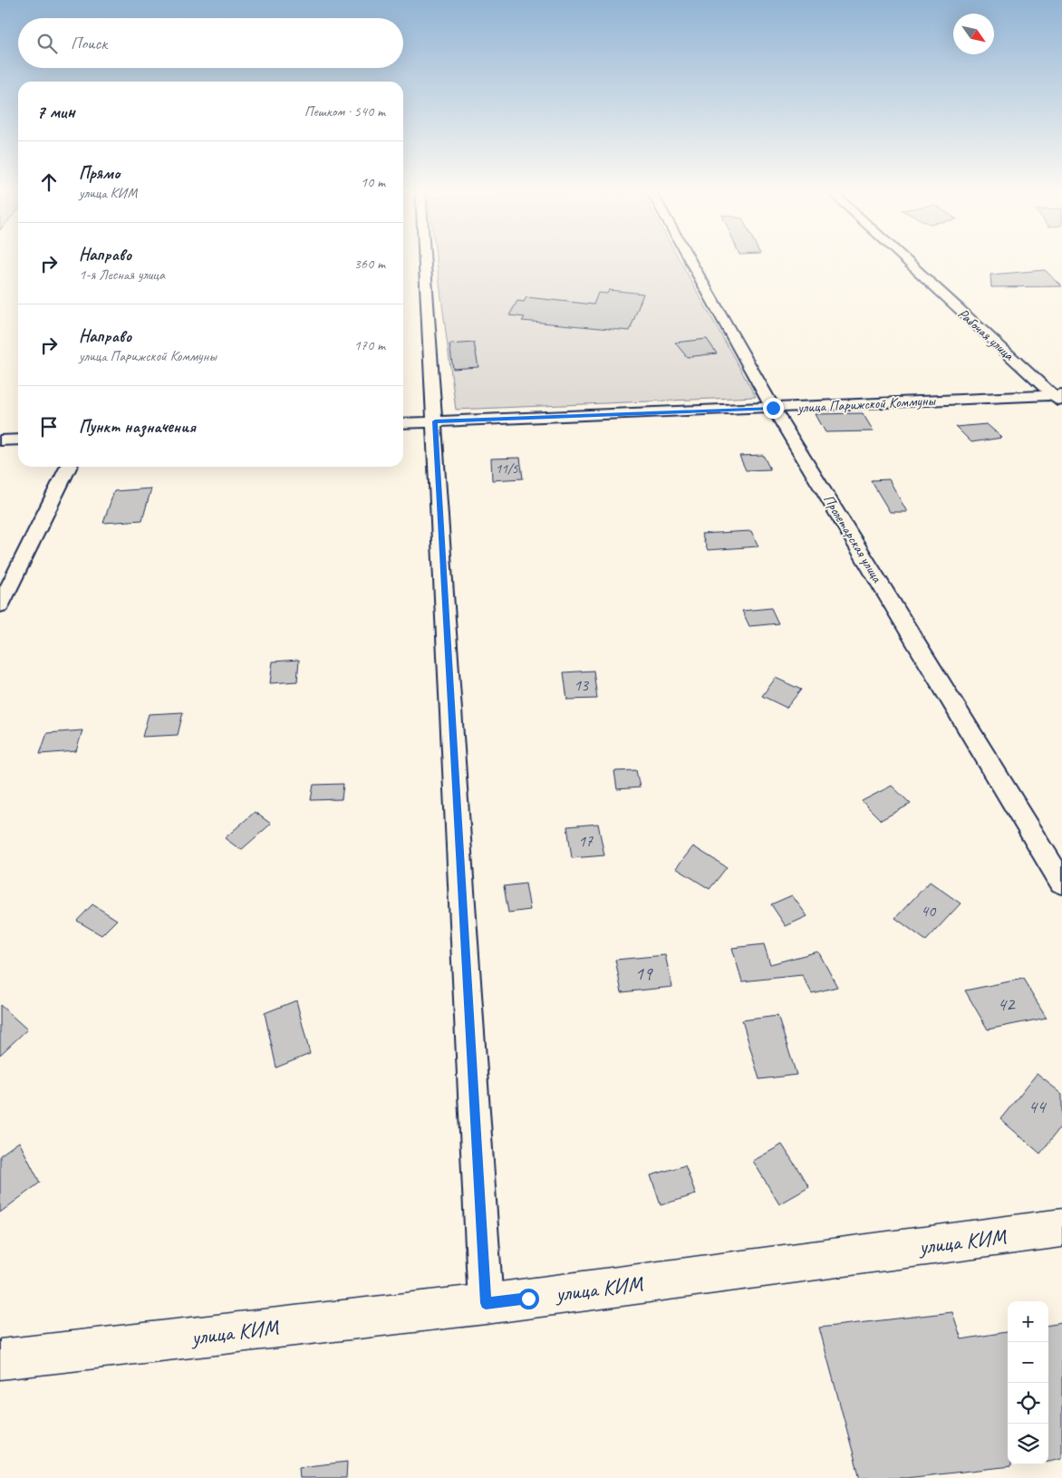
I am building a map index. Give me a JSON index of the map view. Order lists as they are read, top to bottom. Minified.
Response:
{"streets":{"main road":["улица КИМ"],"street":["Рабочая улица","улица Парижской Коммуны","Пролетарская улица"]},"crossings":[["Рабочая улица","улица Парижской Коммуны"],["улица Парижской Коммуны","Пролетарская улица"]],"house_numbers":["11/5","13","17","40","19","42","44"],"north":"bottom right","page":{"search":"Поиск","heading":["7 мин","Пешком · 540 m"],"list":[["Прямо","улица КИМ","10 m"],["Направо","1-я Лесная улица","360 m"],["Направо","улица Парижской Коммуны","170 m"],"Пункт назначения"],"map_buttons":["+","−"]}}
